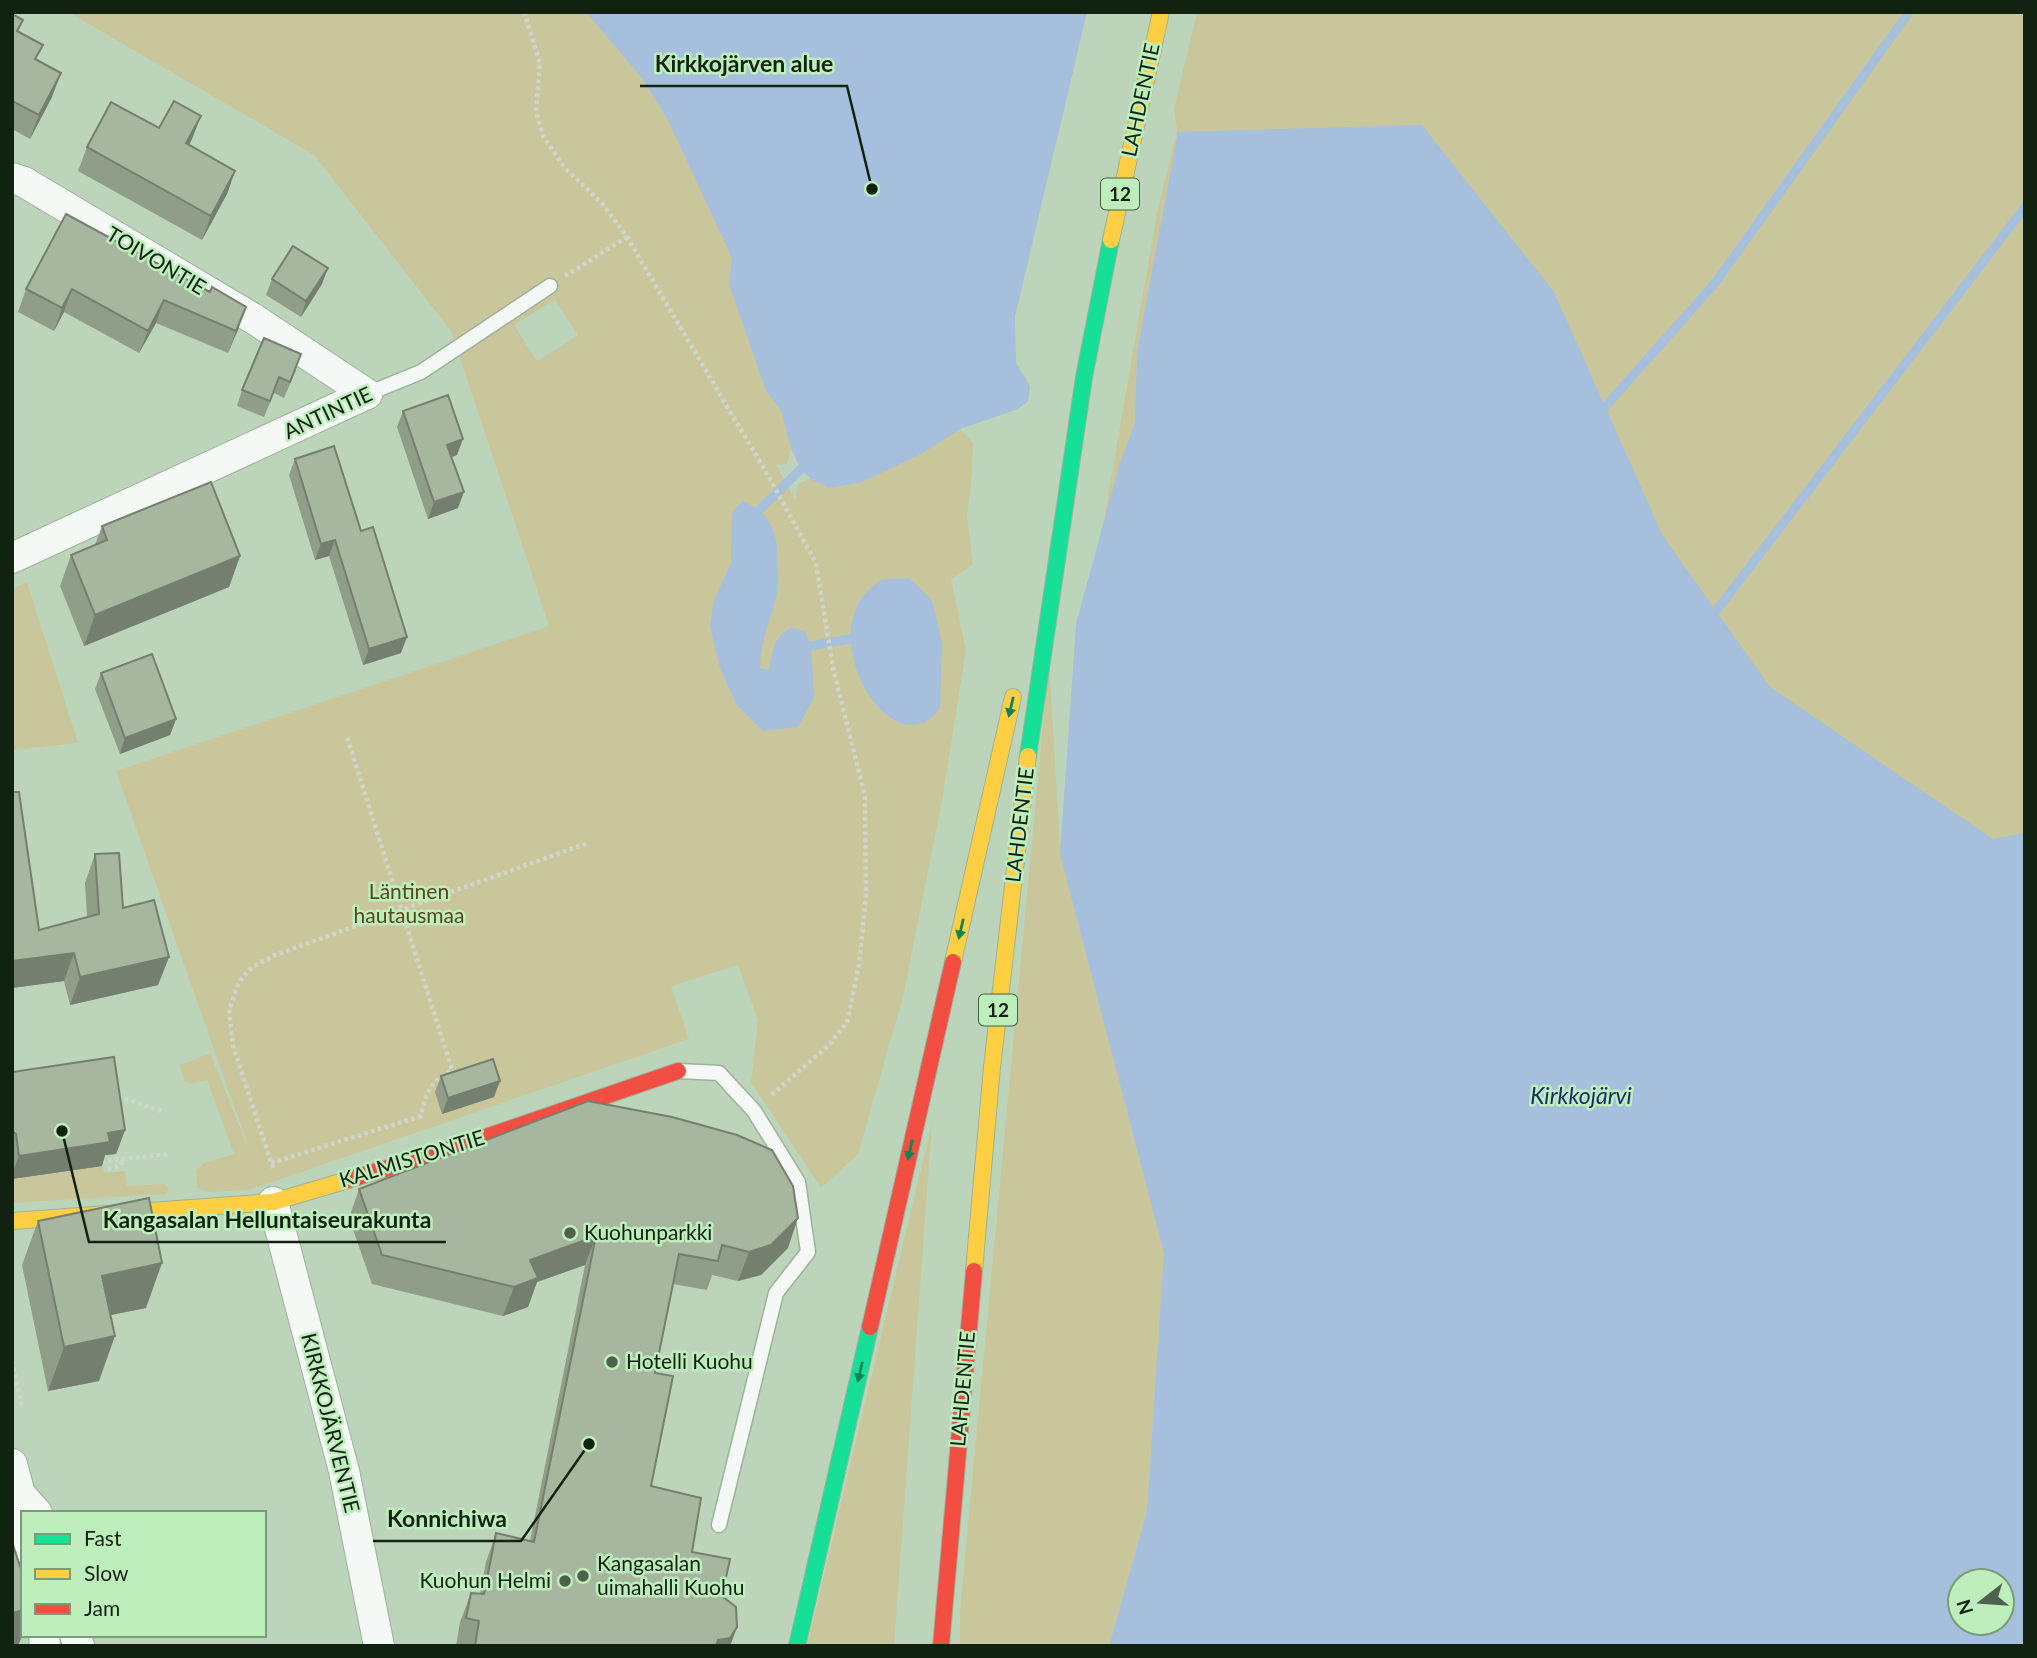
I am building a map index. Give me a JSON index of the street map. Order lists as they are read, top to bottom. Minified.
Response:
{"streets":{"main road":["LAHDENTIE","12","KALMISTONTIE"],"street":["TOIVONTIE","ANTINTIE","KIRKKOJÄRVENTIE"]},"crossings":[["TOIVONTIE","ANTINTIE"],["KALMISTONTIE","KIRKKOJÄRVENTIE"]],"water":["Kirkkojärvi"],"parks":["Läntinen hautausmaa"],"places":["Kirkkojärven alue","Kangasalan Helluntaiseurakunta","Kuohunparkki","Hotelli Kuohu","Konnichiwa","Kangasalan uimahalli Kuohu","Kuohun Helmi"],"legend":["Fast","Slow","Jam"],"north":"left"}
